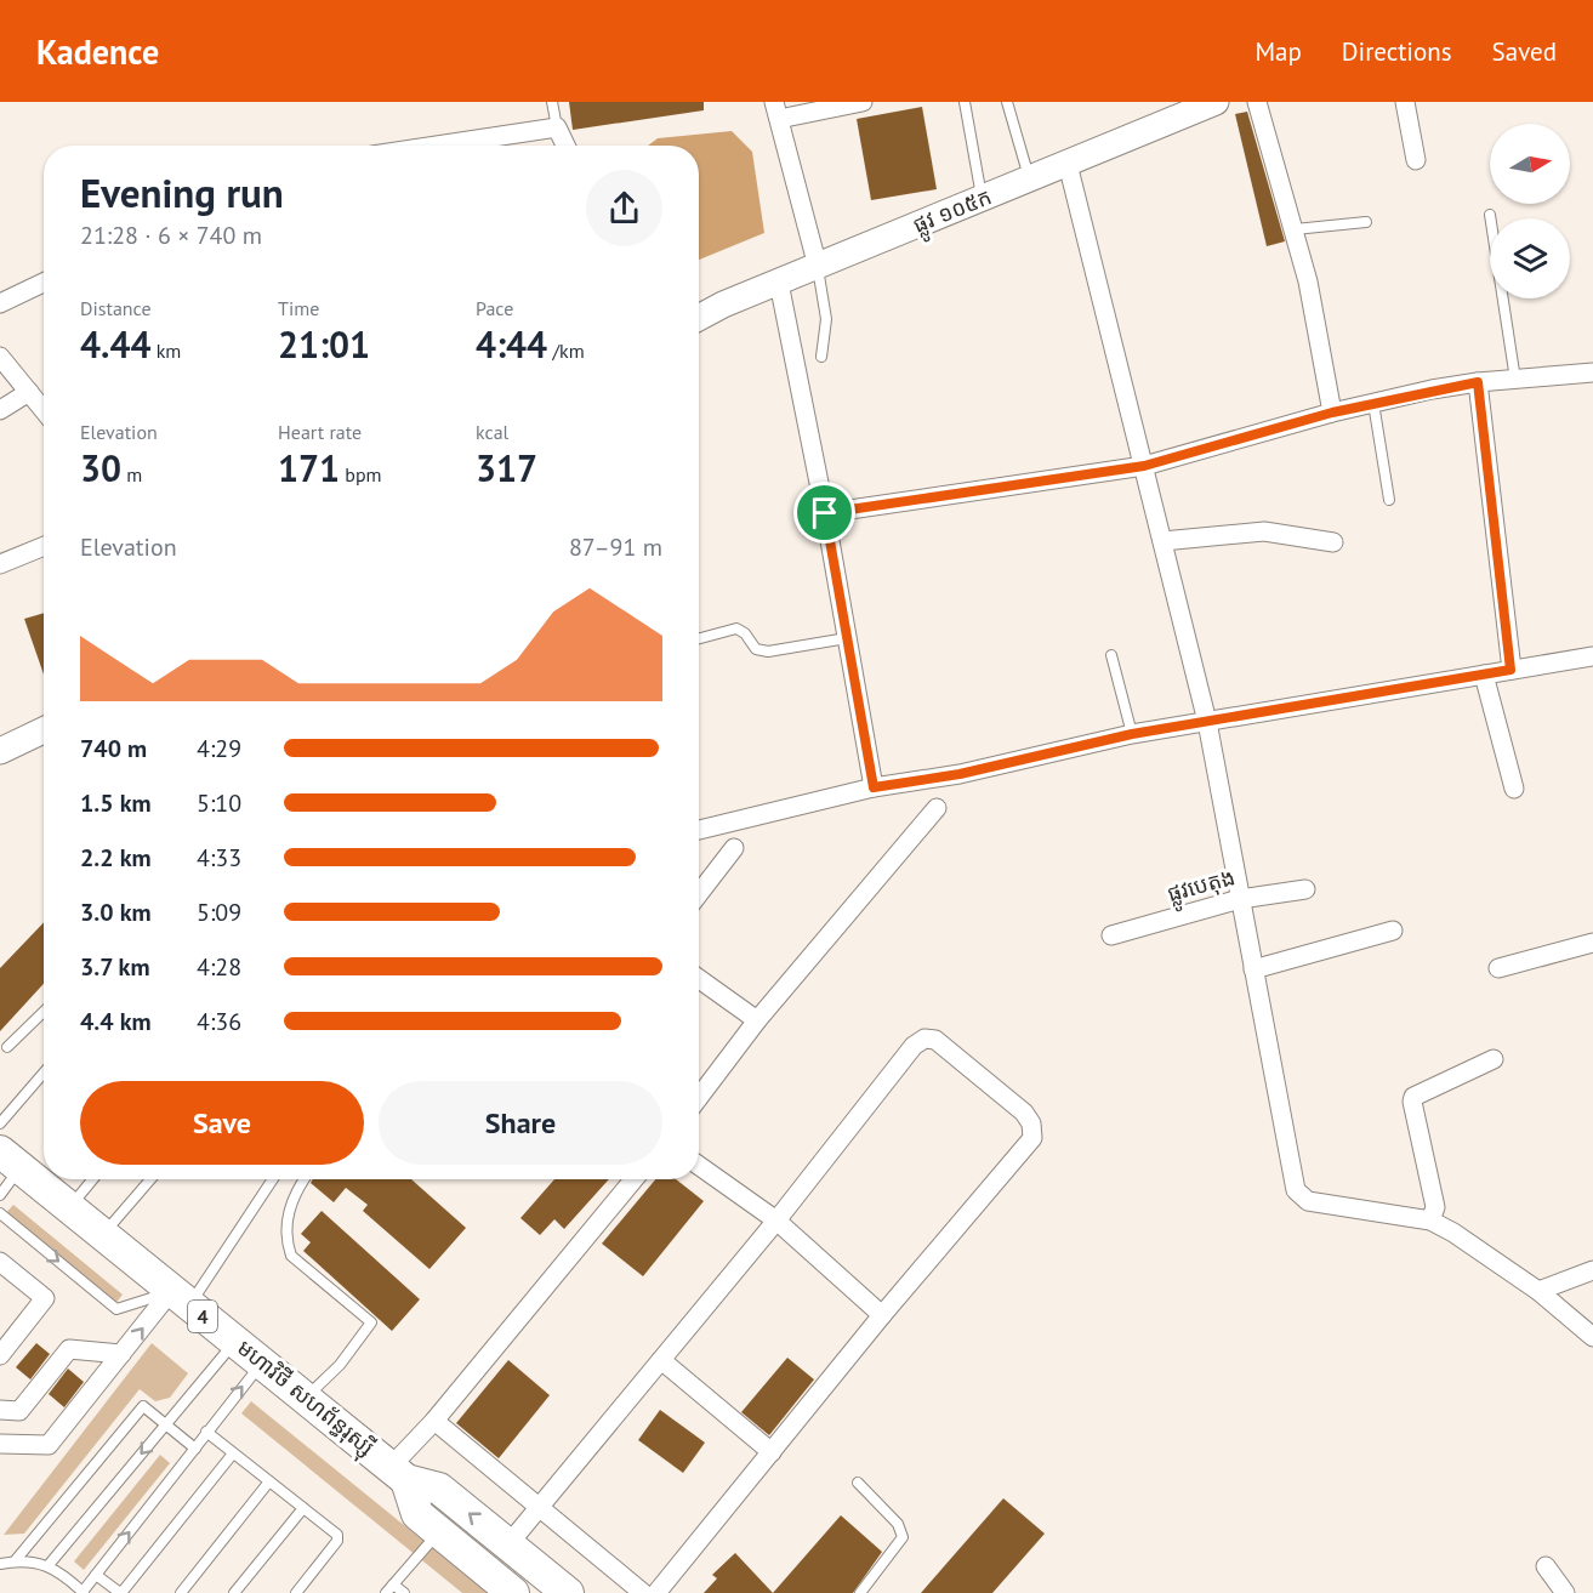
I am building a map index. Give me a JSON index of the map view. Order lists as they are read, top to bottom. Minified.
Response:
{"streets":{"highway":["4","មហាវិថី សហព័ន្ធរុស្ស៊ី"],"main road":["ផ្លូវ ១០៥ក"],"street":["ផ្លូវបេតុង"]},"north":"right","page":{"header":"Kadence","nav":["Map","Directions","Saved"],"heading":["Evening run","21:28 · 6 × 740 m"],"stats":[["Distance","4.44 km"],["Time","21:01"],["Pace","4:44 /km"],["Elevation","30 m"],["Heart rate","171 bpm"],["kcal","317"]],"chart":["Elevation","87–91 m"],"list":[{"name":"740 m","note":"4:29"},{"name":"1.5 km","note":"5:10"},{"name":"2.2 km","note":"4:33"},{"name":"3.0 km","note":"5:09"},{"name":"3.7 km","note":"4:28"},{"name":"4.4 km","note":"4:36"}],"buttons":["Save","Share"]}}
